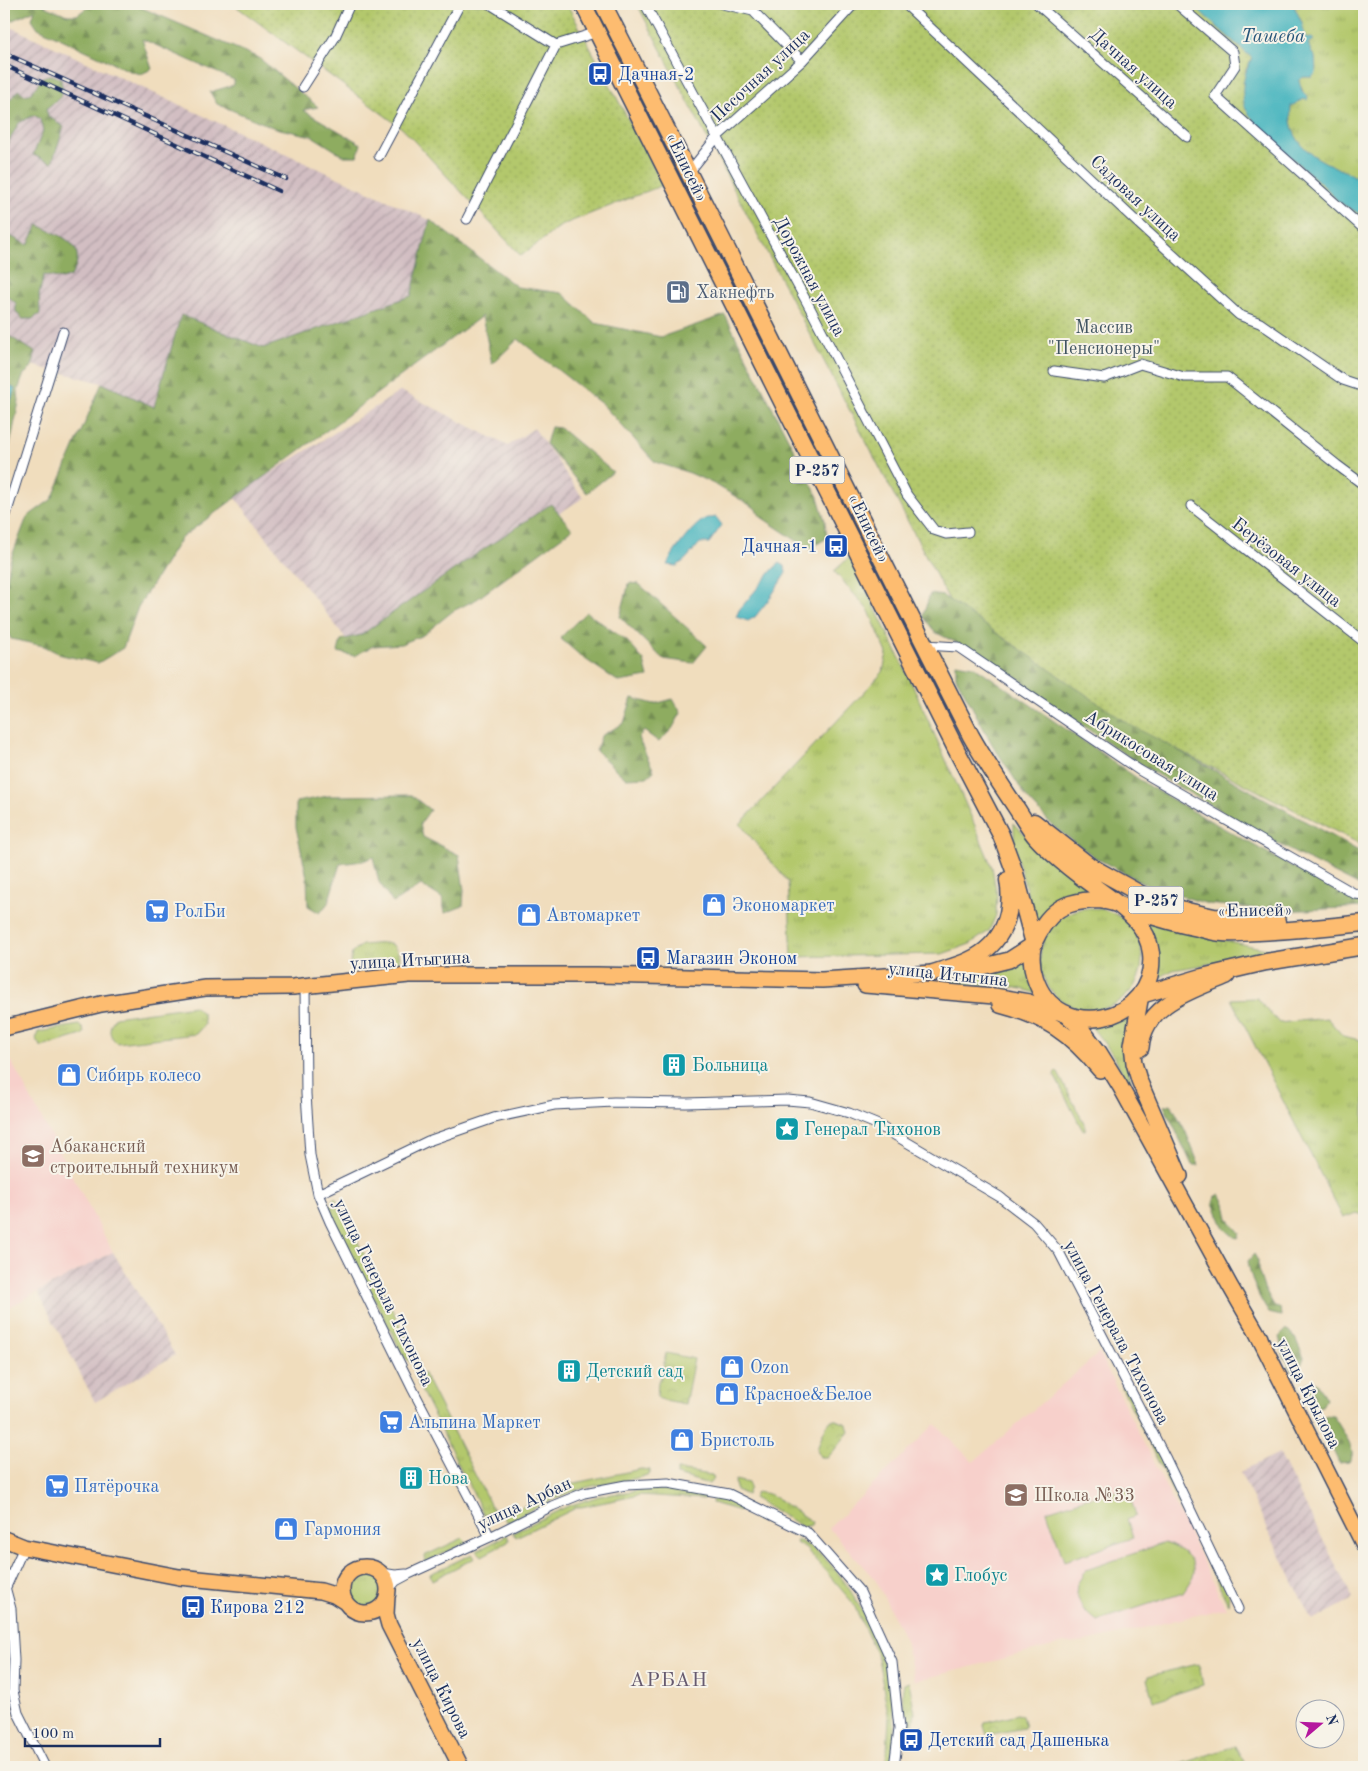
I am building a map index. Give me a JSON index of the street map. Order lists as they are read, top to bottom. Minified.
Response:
{"streets":{"highway":["«Енисей»","Р-257"],"main road":["улица Итыгина","улица Крылова","улица Кирова"],"street":["Дачная улица","Песочная улица","Садовая улица","Дорожная улица","Берёзовая улица","Абрикосовая улица","улица Генерала Тихонова","улица Арбан"]},"crossings":[["Песочная улица","«Енисей»"],["Песочная улица","Дорожная улица"],["«Енисей»","Р-257"],["«Енисей»","Абрикосовая улица"],["«Енисей»","улица Итыгина"],["Р-257","улица Итыгина"],["улица Итыгина","улица Генерала Тихонова"],["улица Генерала Тихонова","улица Арбан"]],"districts":["АРБАН"],"water":["Ташеба"],"parks":["Массив \"Пенсионеры\""],"places":{"bus stop":["Дачная-2","Дачная-1","Магазин Эконом","Кирова 212","Детский сад Дашенька"],"fuel station":["Хакнефть"],"shop":["Экономаркет","Автомаркет","Сибирь колесо","Ozon","Красное&Белое","Бристоль","Гармония"],"supermarket":["РолБи","Альпина Маркет","Пятёрочка"],"building":["Больница","Детский сад","Нова"],"place":["Генерал Тихонов","Глобус"],"school or university":["Абаканский строительный техникум","Школа №33"]},"scale_bar":"100 m","north":"right"}
